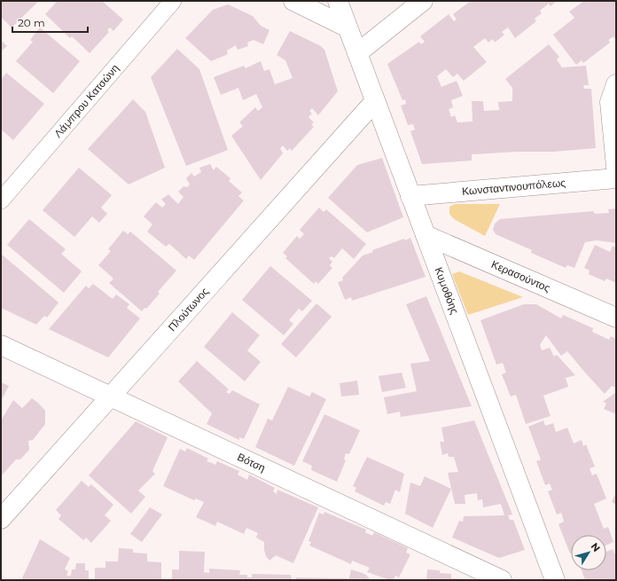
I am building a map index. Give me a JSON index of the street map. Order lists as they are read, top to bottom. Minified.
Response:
{"streets":{"street":["Λάμπρου Κατσώνη","Κωνσταντινουπόλεως","Κερασούντος","Κυμοθόης","Πλούτωνος","Βότση"]},"crossings":[["Κωνσταντινουπόλεως","Κυμοθόης"],["Κερασούντος","Κυμοθόης"],["Κυμοθόης","Πλούτωνος"],["Πλούτωνος","Βότση"]],"scale_bar":"20 m","north":"top right"}
